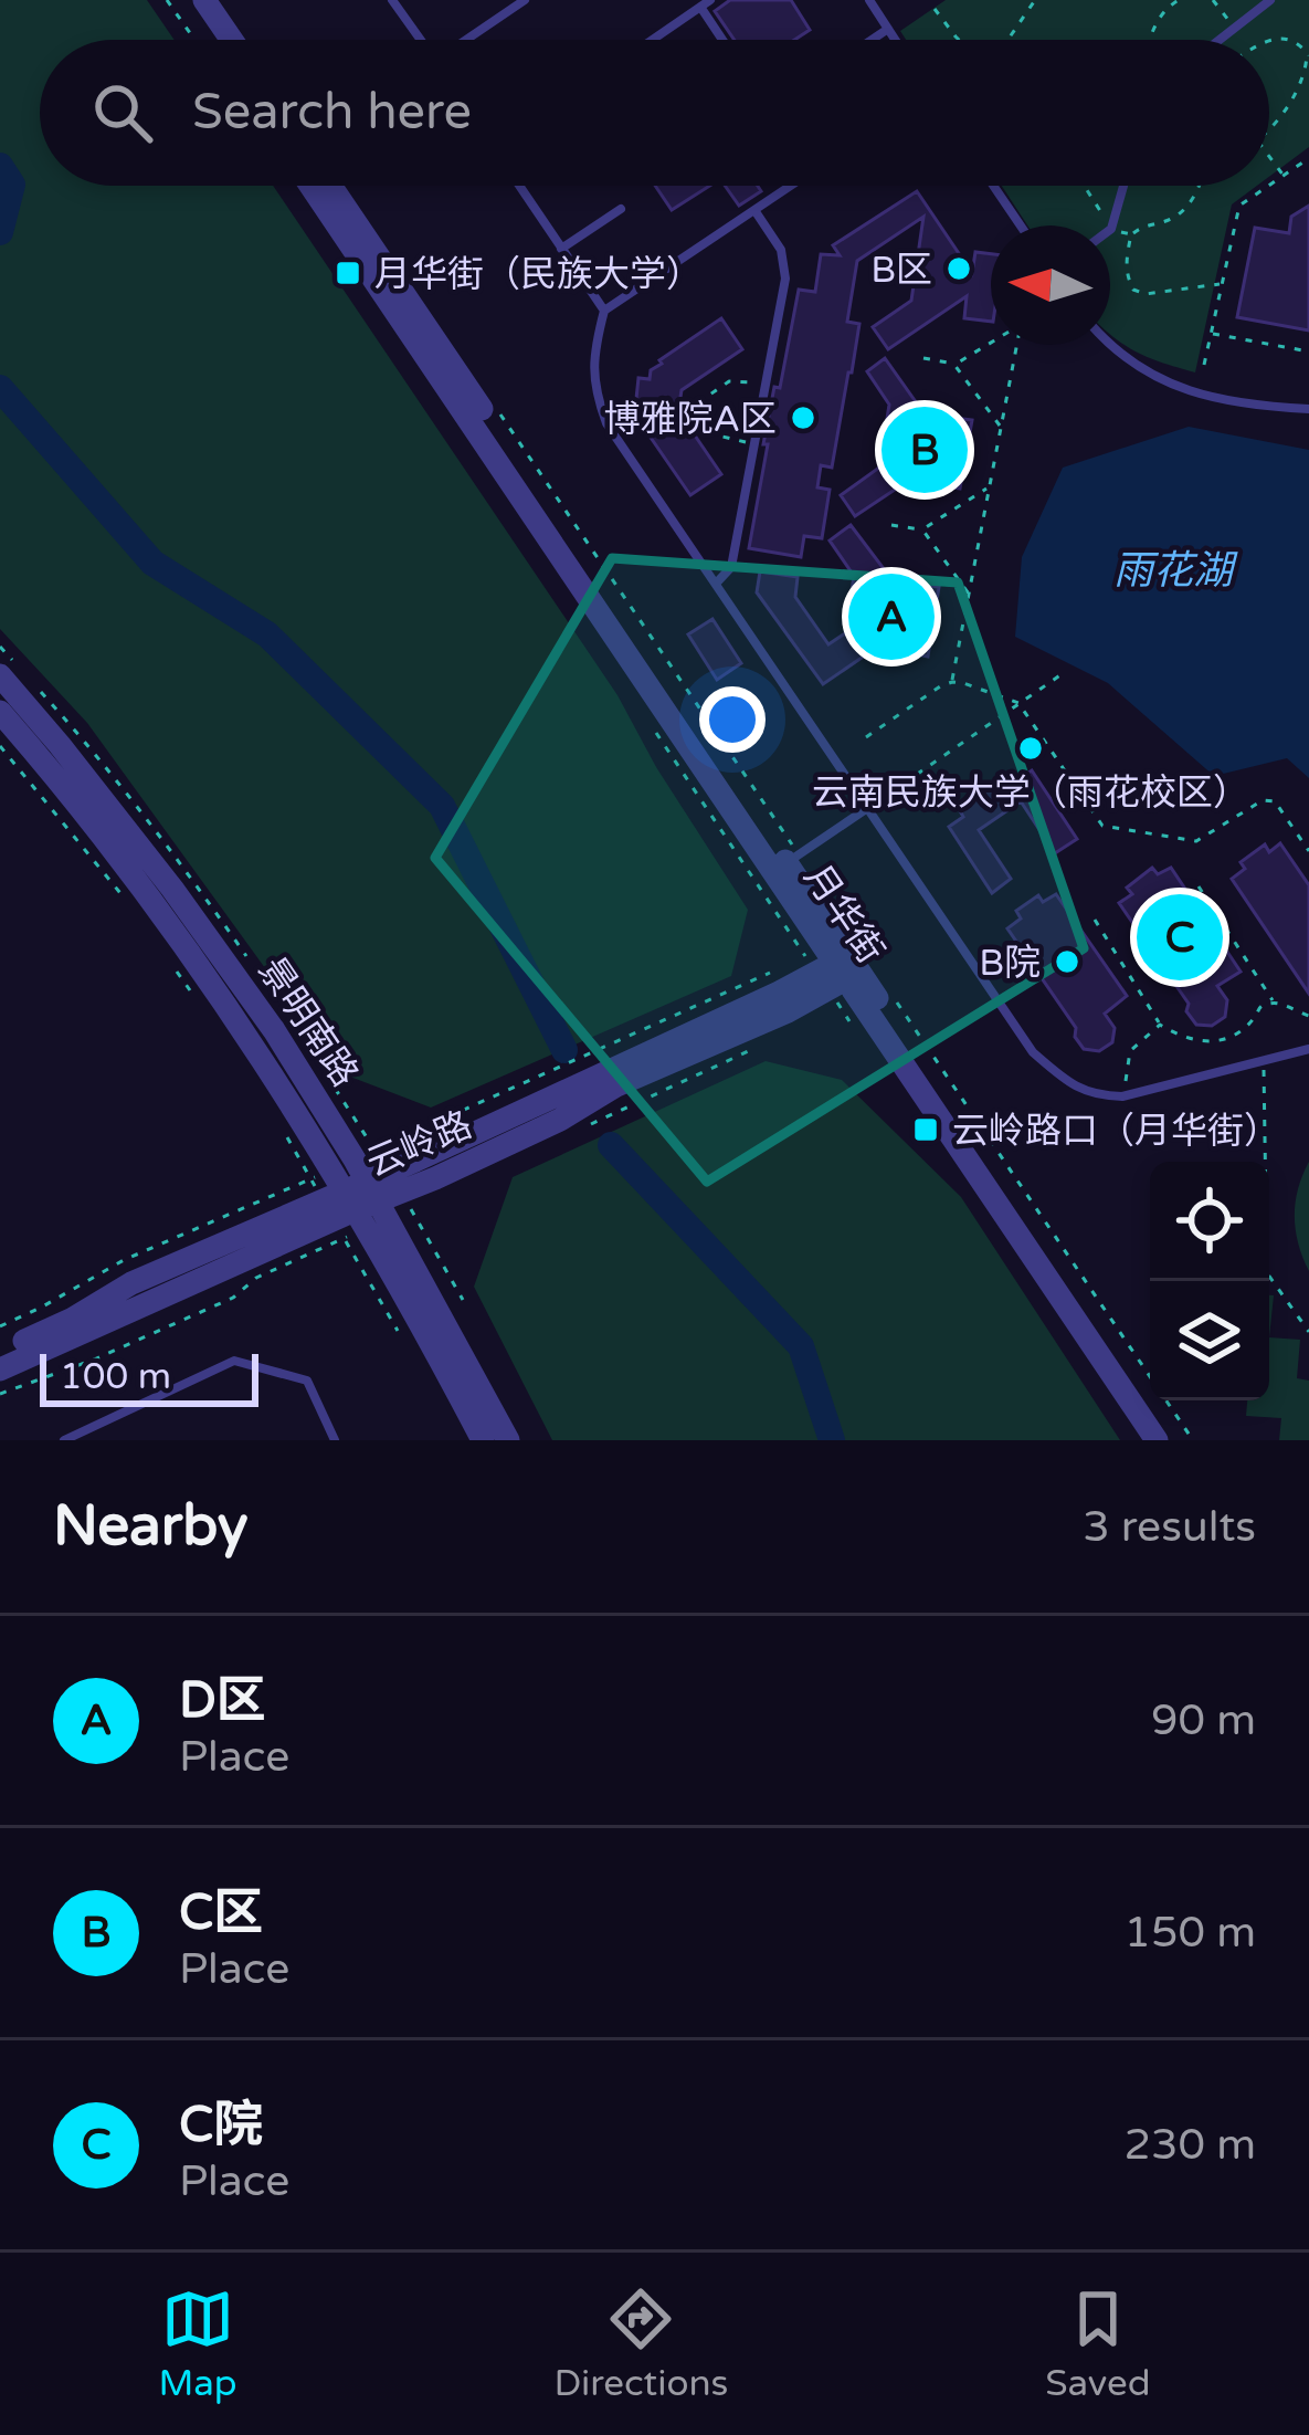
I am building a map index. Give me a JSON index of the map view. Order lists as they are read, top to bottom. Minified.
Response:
{"streets":{"street":["月华街","景明南路","云岭路"]},"crossings":[["月华街","云岭路"],["景明南路","云岭路"]],"water":["雨花湖"],"places":{"other":["B区","博雅院A区","云南民族大学（雨花校区）","B院"],"transit":["月华街（民族大学）","云岭路口（月华街）"]},"scale_bar":"100 m","north":"left","page":{"search":"Search here","pins":["B","A","C"],"scale":"100 m","heading":["Nearby","3 results"],"list":[{"mark":"A","name":"D区","note":"Place","value":"90 m"},{"mark":"B","name":"C区","note":"Place","value":"150 m"},{"mark":"C","name":"C院","note":"Place","value":"230 m"}],"nav":["Map","Directions","Saved"]}}
